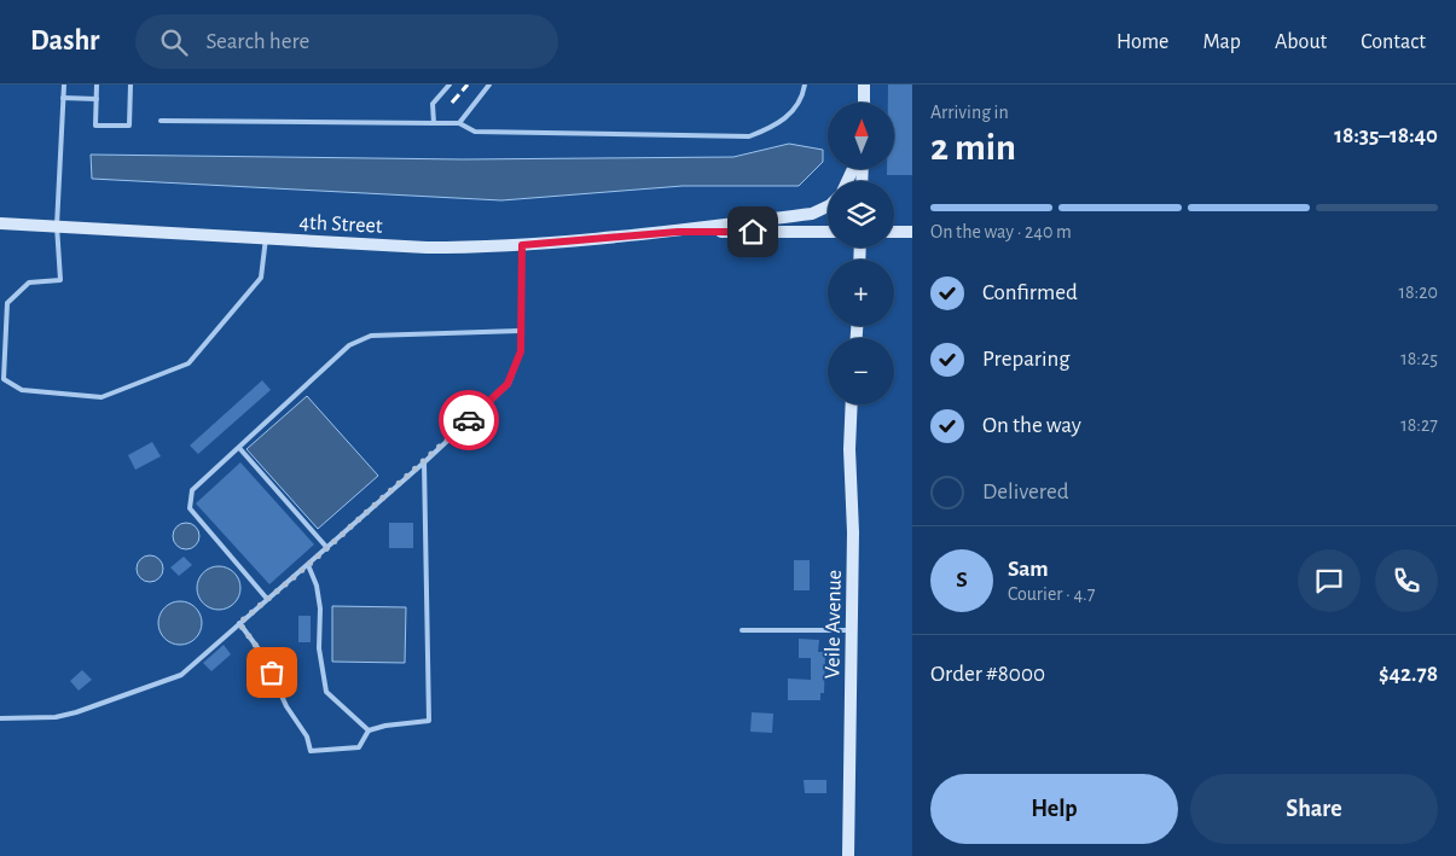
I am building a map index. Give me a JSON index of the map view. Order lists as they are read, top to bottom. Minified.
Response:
{"streets":{"street":["4th Street","Veile Avenue"]},"north":"top","page":{"header":"Dashr","search":"Search here","nav":["Home","Map","About","Contact"],"heading":["2 min","Arriving in","18:35–18:40"],"panel":["Sam","Courier · 4.7","Order #8000","$42.78"],"map_buttons":["+","−"],"bar":"On the way · 240 m","list":[["Confirmed","18:20"],["Preparing","18:25"],["On the way","18:27"],"Delivered"],"round":"S","buttons":["Help","Share"]}}
